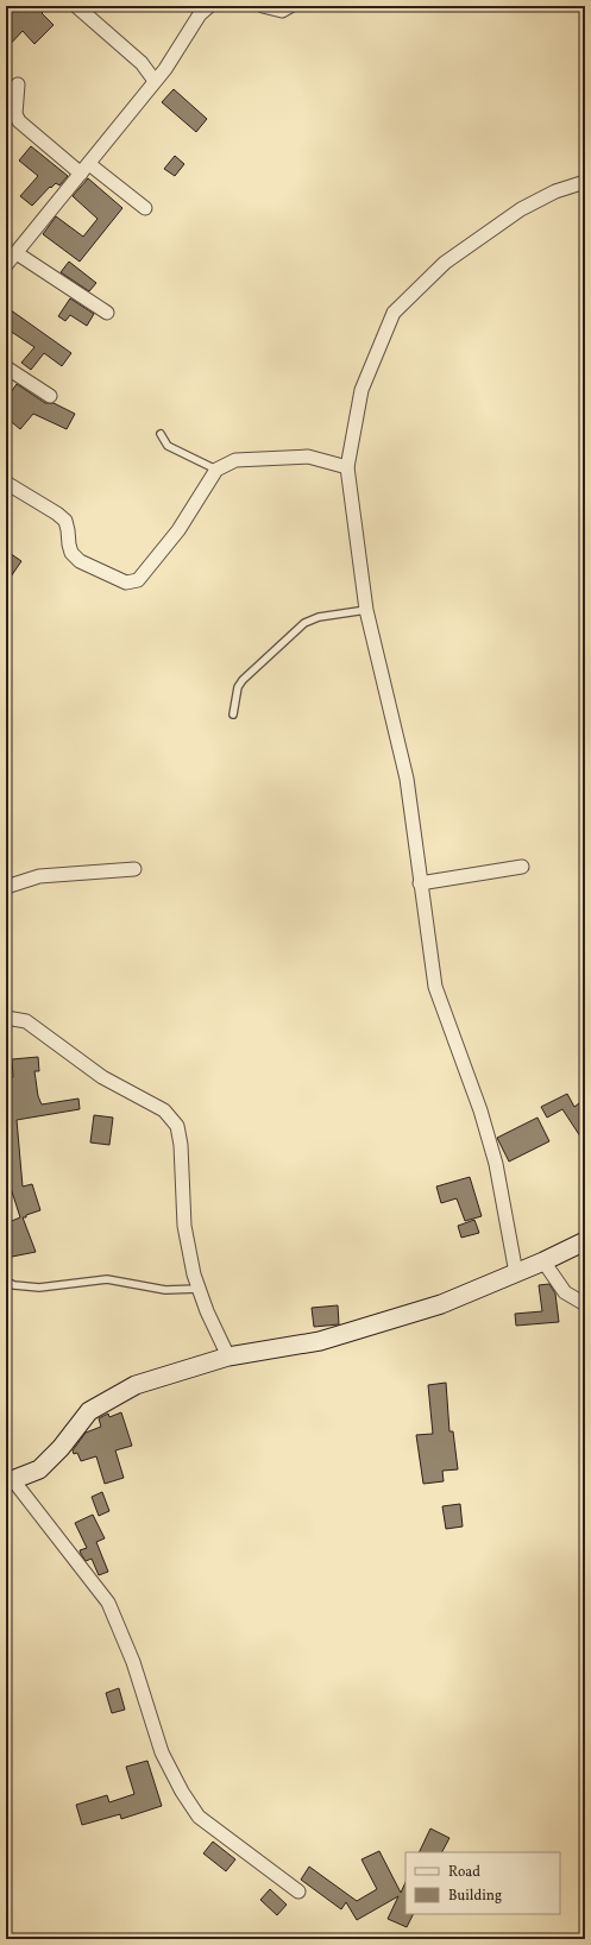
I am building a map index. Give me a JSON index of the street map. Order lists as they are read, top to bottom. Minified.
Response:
{"legend":["Road","Building"]}
